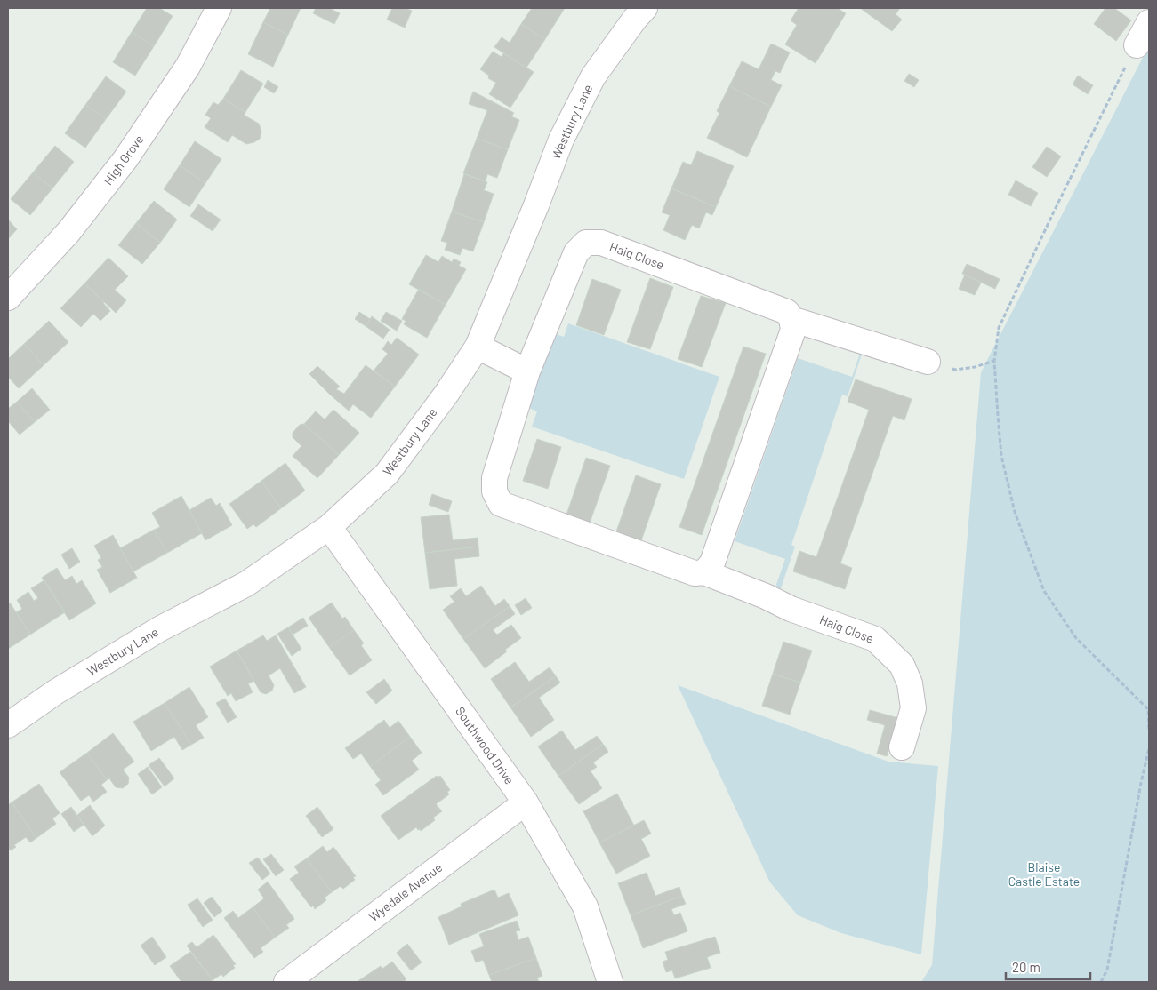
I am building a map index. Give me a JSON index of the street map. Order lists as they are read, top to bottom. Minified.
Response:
{"streets":{"street":["Westbury Lane","High Grove","Haig Close","Southwood Drive","Wyedale Avenue"]},"crossings":[["Westbury Lane","Southwood Drive"],["Southwood Drive","Wyedale Avenue"]],"parks":["Blaise Castle Estate"],"scale_bar":"20 m"}
